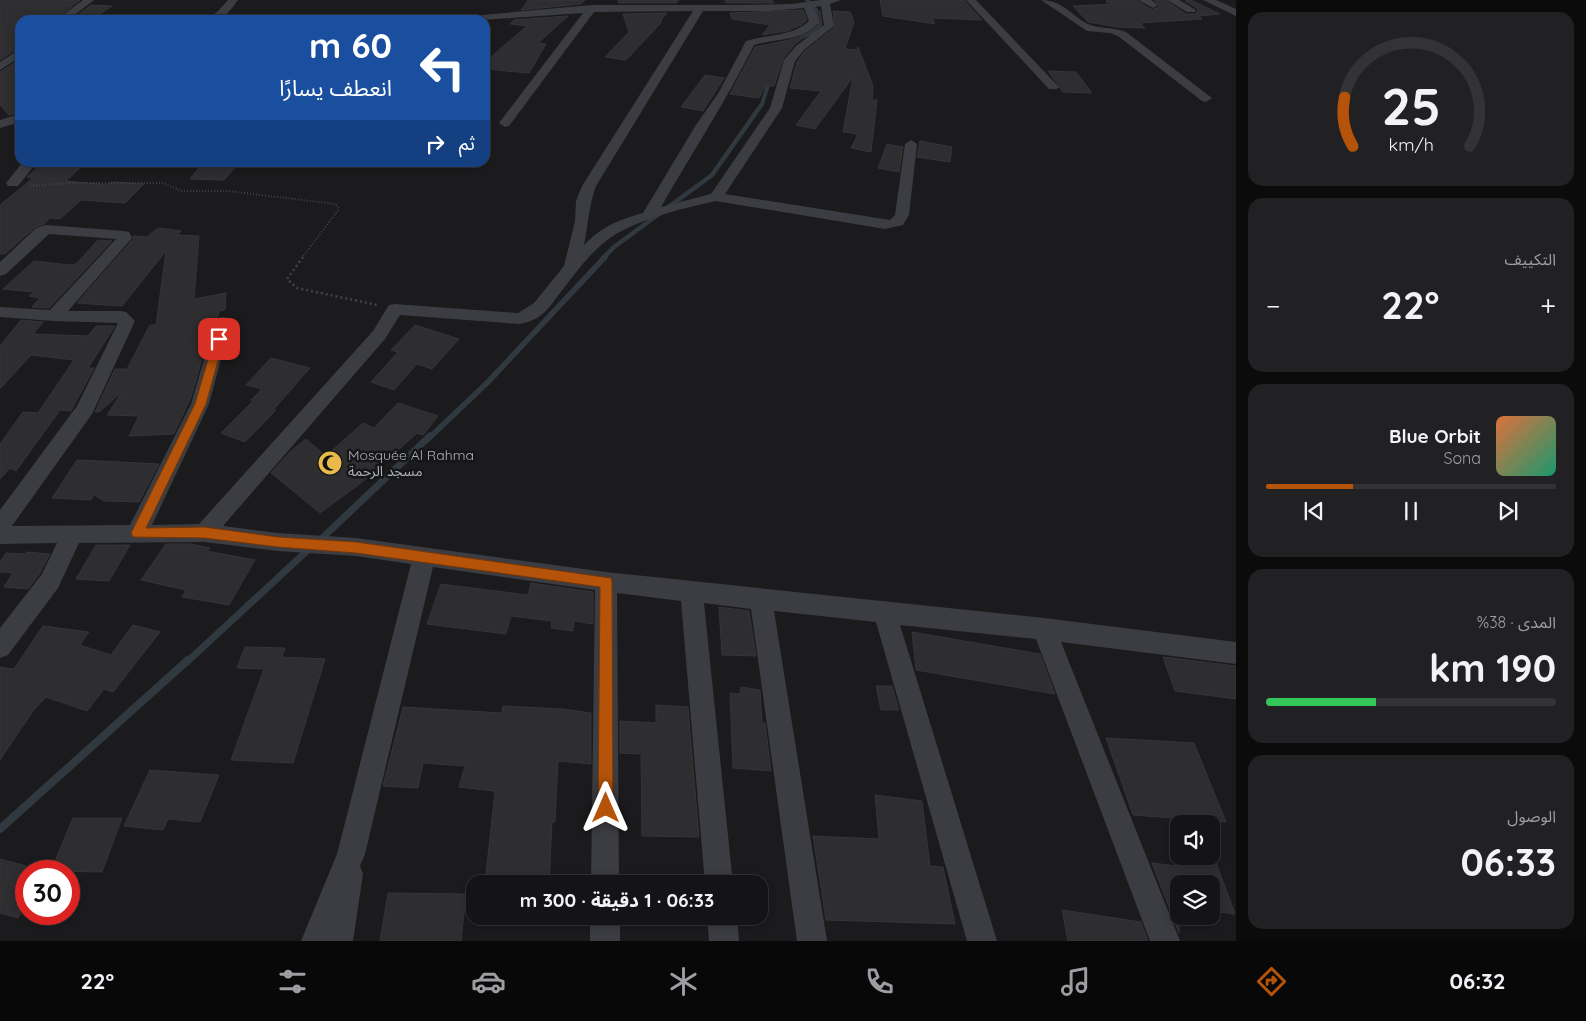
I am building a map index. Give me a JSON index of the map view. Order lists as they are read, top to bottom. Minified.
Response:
{"places":{"mosque":["Mosquée Al Rahma مسجد الرحمة"]},"page":{"turn":["60 m","انعطف يسارًا"],"then":"ثم","tile":["التكييف",["المدى · 38%","190 km"],["الوصول","06:33"]],"heat":["−","22°","+"],"song":["Blue Orbit","Sona"],"limit":"30","trip":"06:33 · 1 دقيقة · 300 m","tabs":["06:32","22°"],"gauge":["25","km/h"]}}
